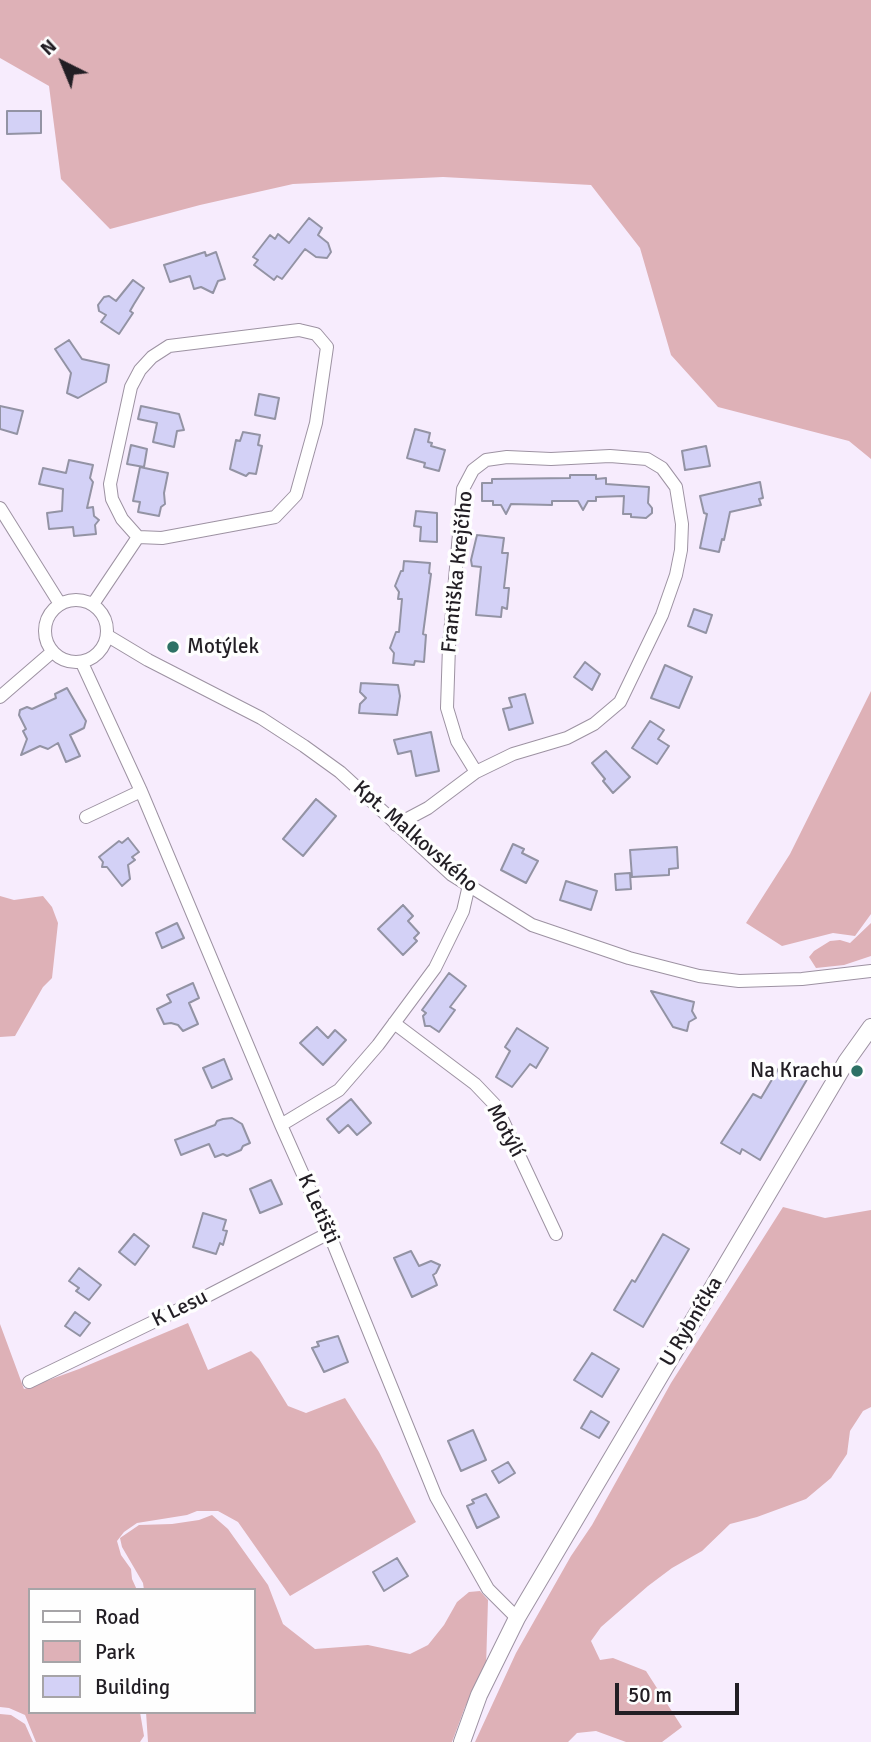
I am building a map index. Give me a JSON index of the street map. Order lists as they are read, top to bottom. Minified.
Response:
{"streets":{"street":["Františka Krejčího","Kpt. Malkovského","Motýlí","K Letišti","K Lesu","U Rybníčka"]},"crossings":[["Františka Krejčího","Kpt. Malkovského"],["Kpt. Malkovského","K Letišti"],["K Letišti","K Lesu"],["K Letišti","U Rybníčka"]],"places":["Motýlek","Na Krachu"],"legend":["Road","Park","Building"],"scale_bar":"50 m","north":"top left"}
